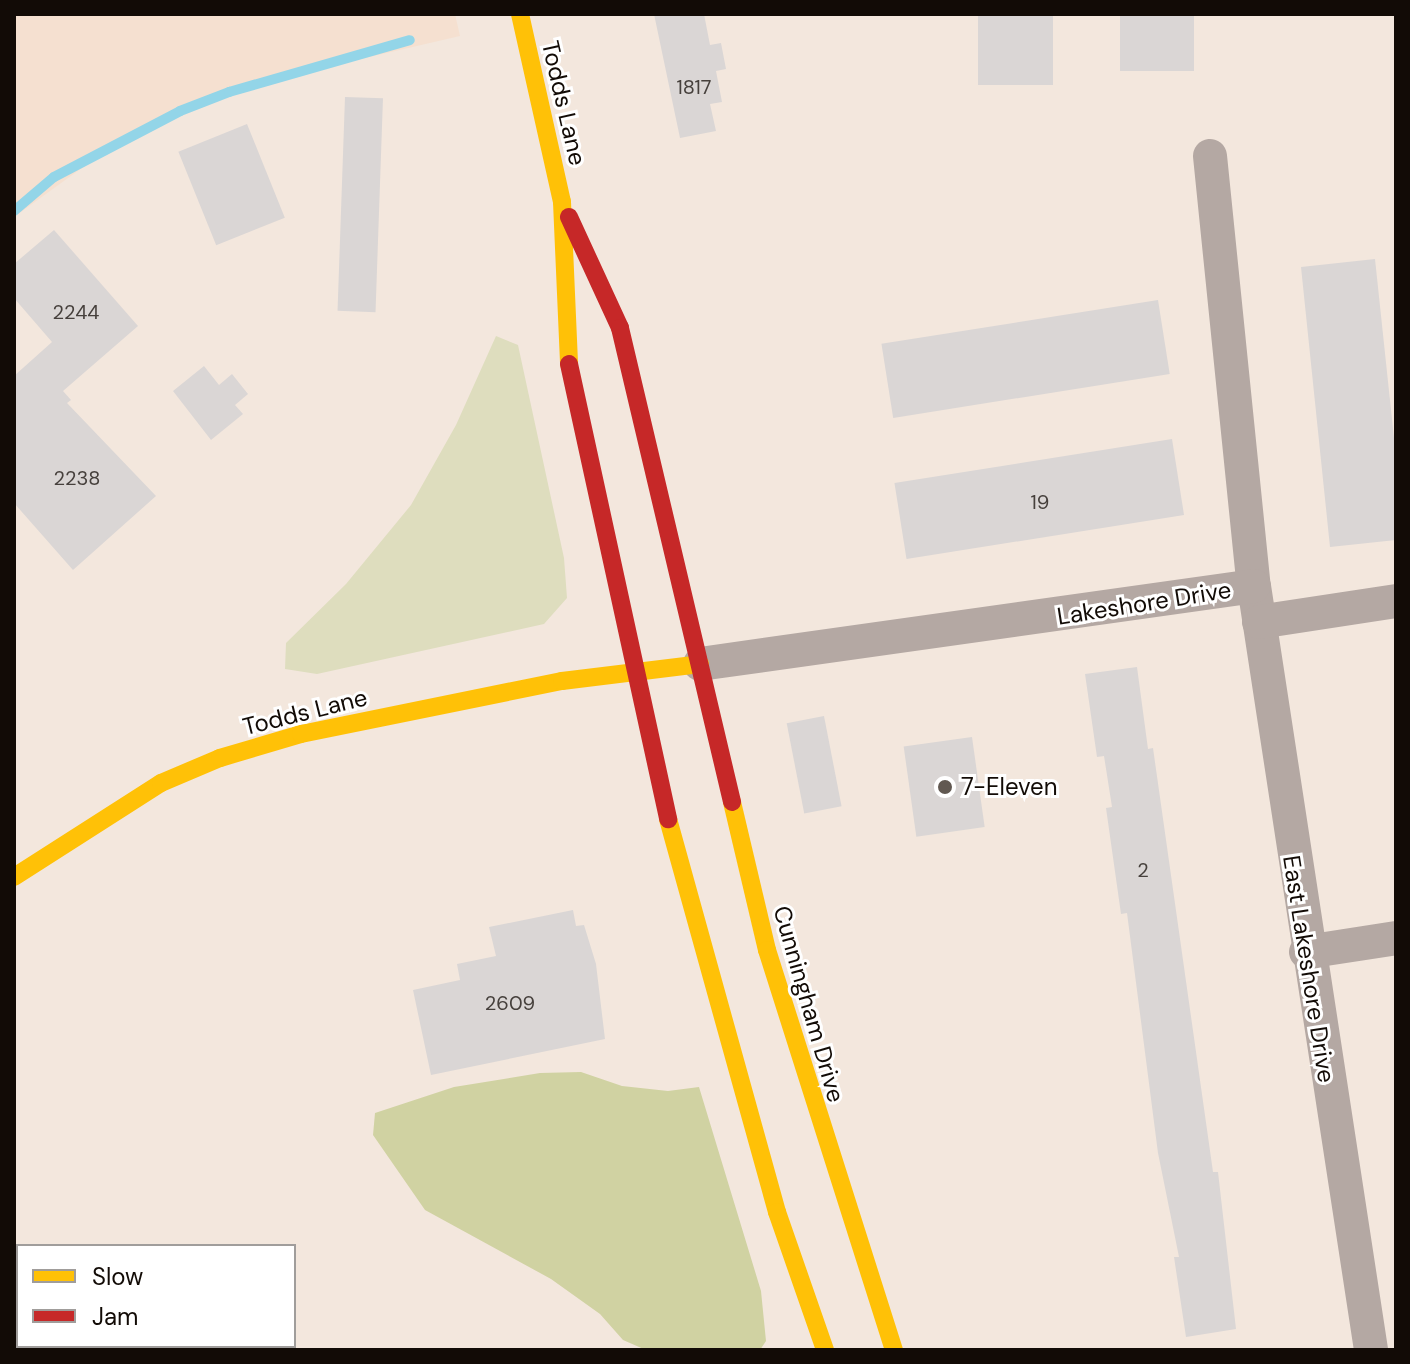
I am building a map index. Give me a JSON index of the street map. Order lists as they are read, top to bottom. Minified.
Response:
{"streets":{"main road":["Todds Lane","Cunningham Drive"],"street":["Lakeshore Drive","East Lakeshore Drive"]},"crossings":[["Todds Lane","Lakeshore Drive"],["Todds Lane","Cunningham Drive"],["Lakeshore Drive","East Lakeshore Drive"],["Lakeshore Drive","Cunningham Drive"]],"places":["7-Eleven"],"house_numbers":["1817","2244","2238","19","2","2609"],"legend":["Slow","Jam"]}
